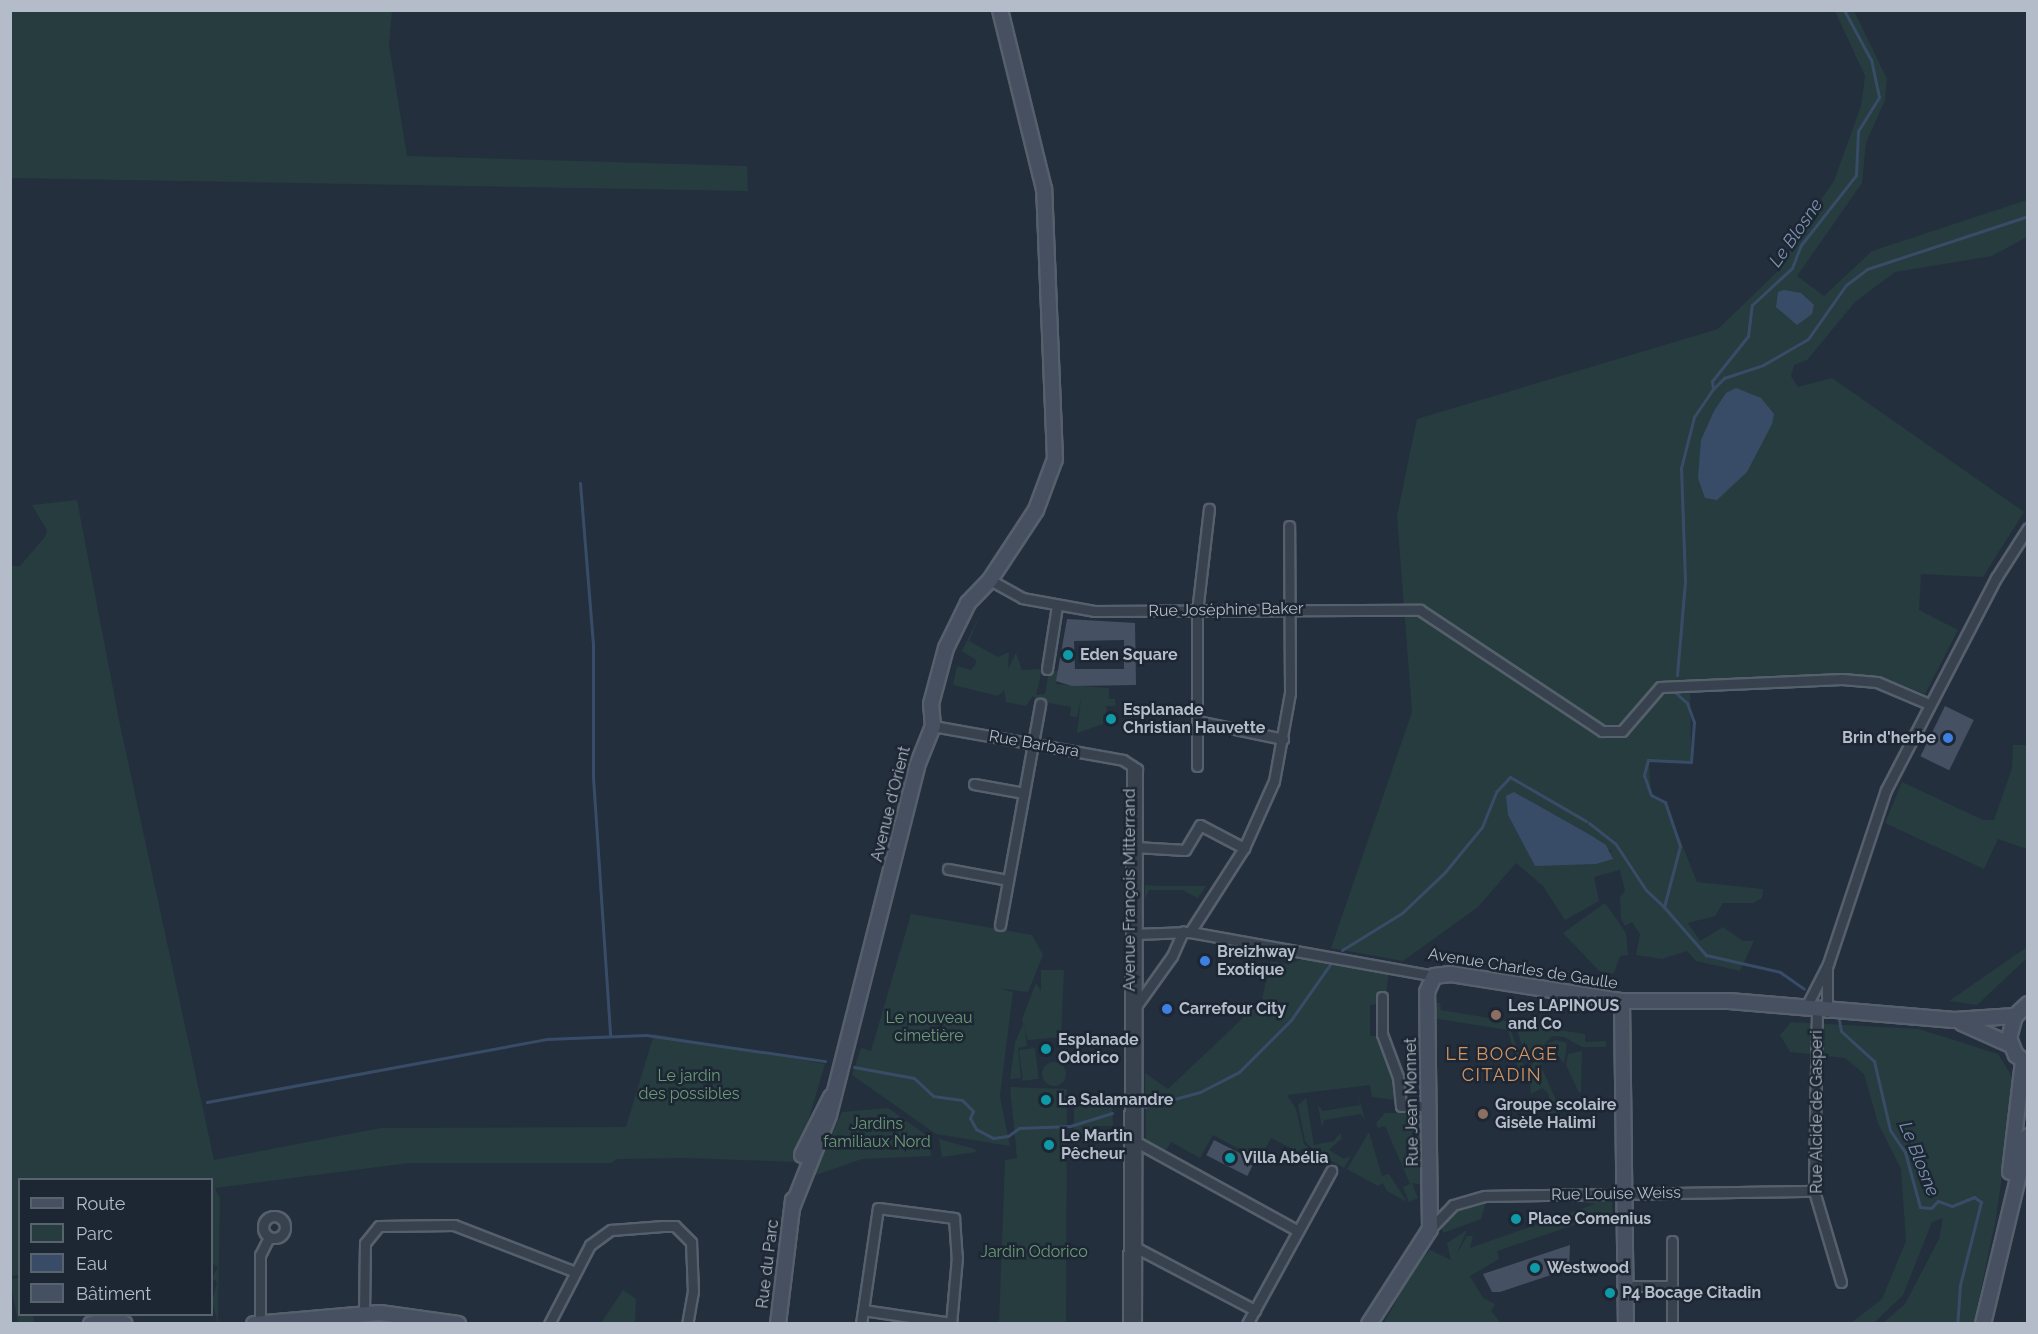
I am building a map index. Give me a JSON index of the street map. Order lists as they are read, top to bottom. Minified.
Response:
{"streets":{"street":["Rue Joséphine Baker","Rue Barbara","Avenue d'Orient","Avenue François Mitterrand","Avenue Charles de Gaulle","Rue Jean Monnet","Rue Alcide de Gasperi","Rue Louise Weiss","Rue du Parc"]},"crossings":[["Rue Joséphine Baker","Avenue d'Orient"],["Rue Barbara","Avenue d'Orient"],["Rue Barbara","Avenue François Mitterrand"],["Avenue d'Orient","Rue du Parc"],["Avenue François Mitterrand","Avenue Charles de Gaulle"],["Avenue Charles de Gaulle","Rue Jean Monnet"],["Avenue Charles de Gaulle","Rue Alcide de Gasperi"],["Rue Jean Monnet","Rue Louise Weiss"],["Rue Alcide de Gasperi","Rue Louise Weiss"]],"districts":["LE BOCAGE CITADIN"],"water":["Le Blosne"],"parks":["Le nouveau cimetière","Le jardin des possibles","Jardins familiaux Nord","Jardin Odorico"],"places":["Eden Square","Esplanade Christian Hauvette","Brin d'herbe","Breizhway Exotique","Carrefour City","Les LAPINOUS and Co","Esplanade Odorico","La Salamandre","Groupe scolaire Gisèle Halimi","Le Martin Pêcheur","Villa Abélia","Place Comenius","Westwood","P4 Bocage Citadin"],"legend":["Route","Parc","Eau","Bâtiment"]}
